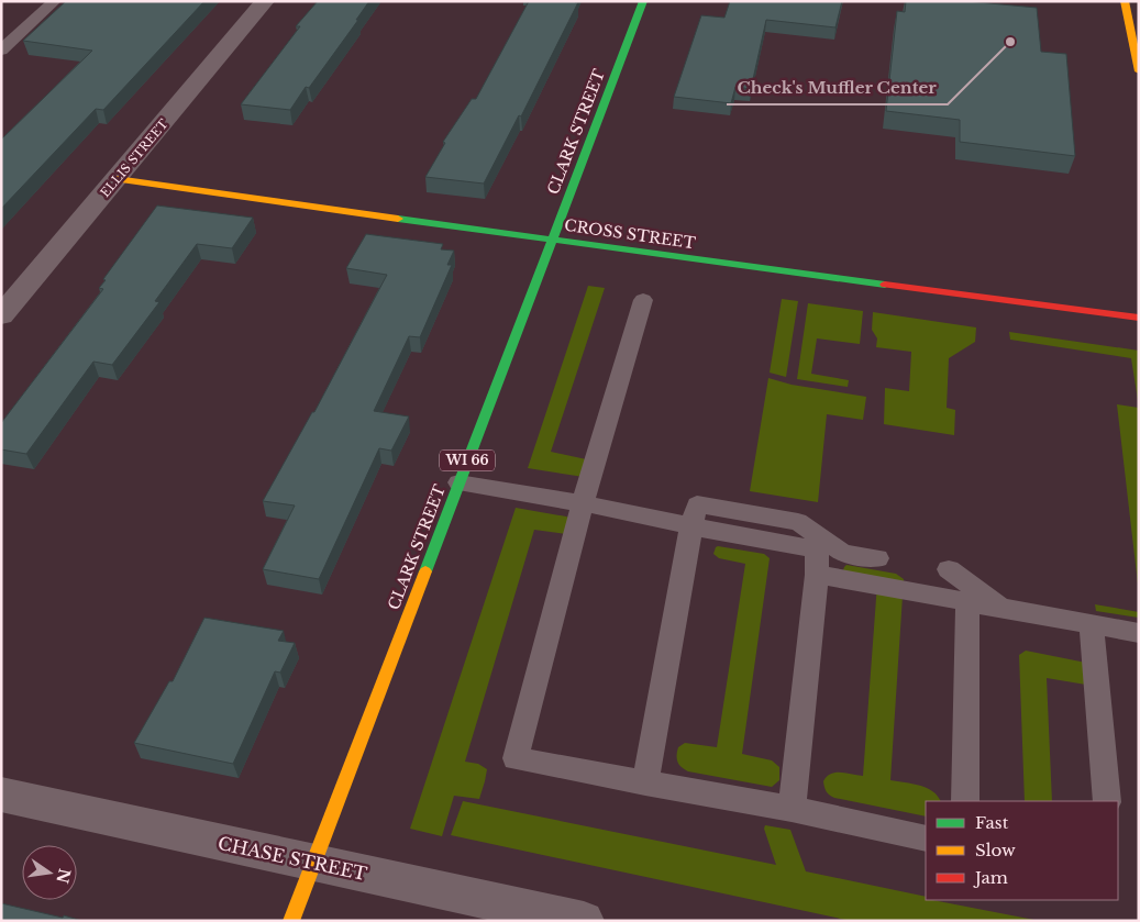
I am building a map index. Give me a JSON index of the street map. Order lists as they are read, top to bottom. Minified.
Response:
{"streets":{"main road":["CLARK STREET","CROSS STREET","WI 66"],"street":["ELLIS STREET","CHASE STREET"]},"crossings":[["CLARK STREET","CROSS STREET"],["CLARK STREET","CHASE STREET"],["ELLIS STREET","CROSS STREET"]],"places":["Check's Muffler Center"],"legend":["Fast","Slow","Jam"],"north":"right"}
